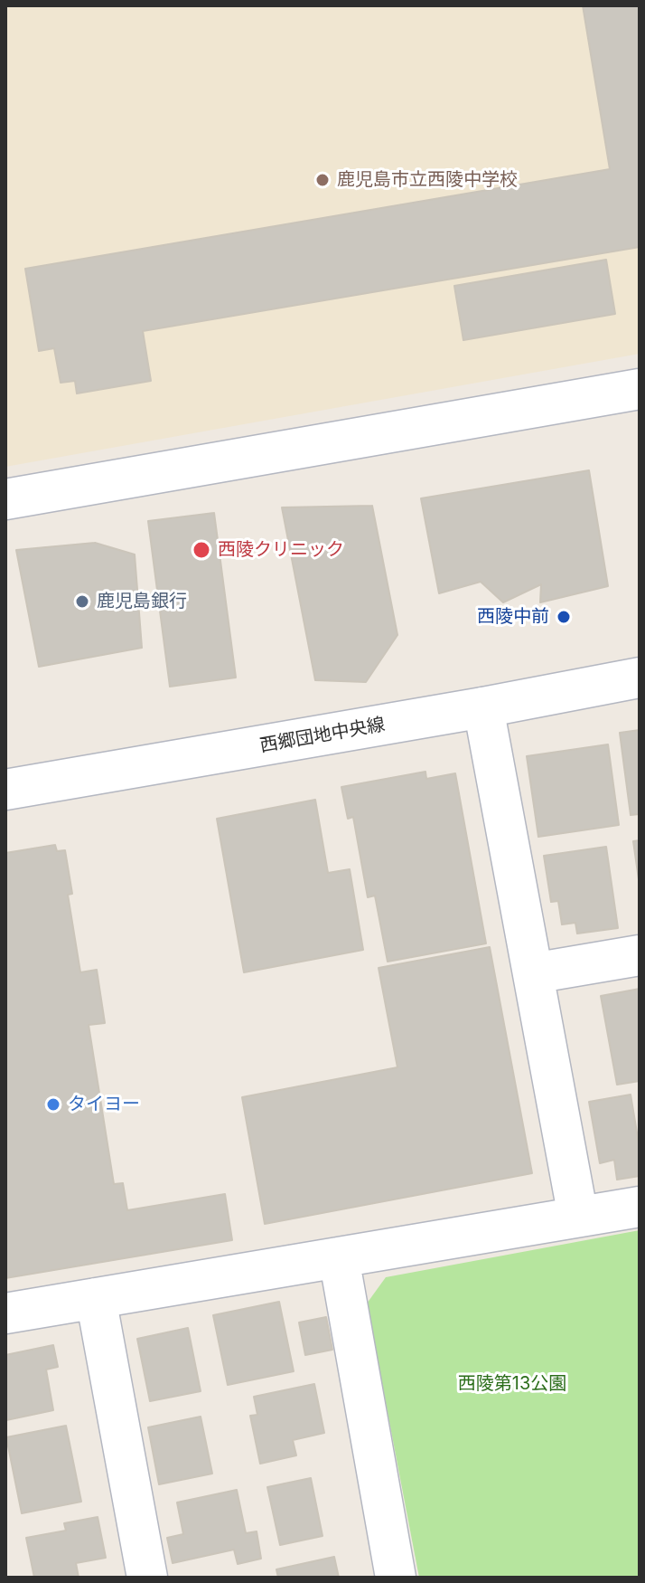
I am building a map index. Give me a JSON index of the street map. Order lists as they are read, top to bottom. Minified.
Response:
{"streets":{"street":["西郷団地中央線"]},"parks":["西陵第13公園"],"places":["鹿児島市立西陵中学校","西陵クリニック","鹿児島銀行","西陵中前","タイヨー"]}
